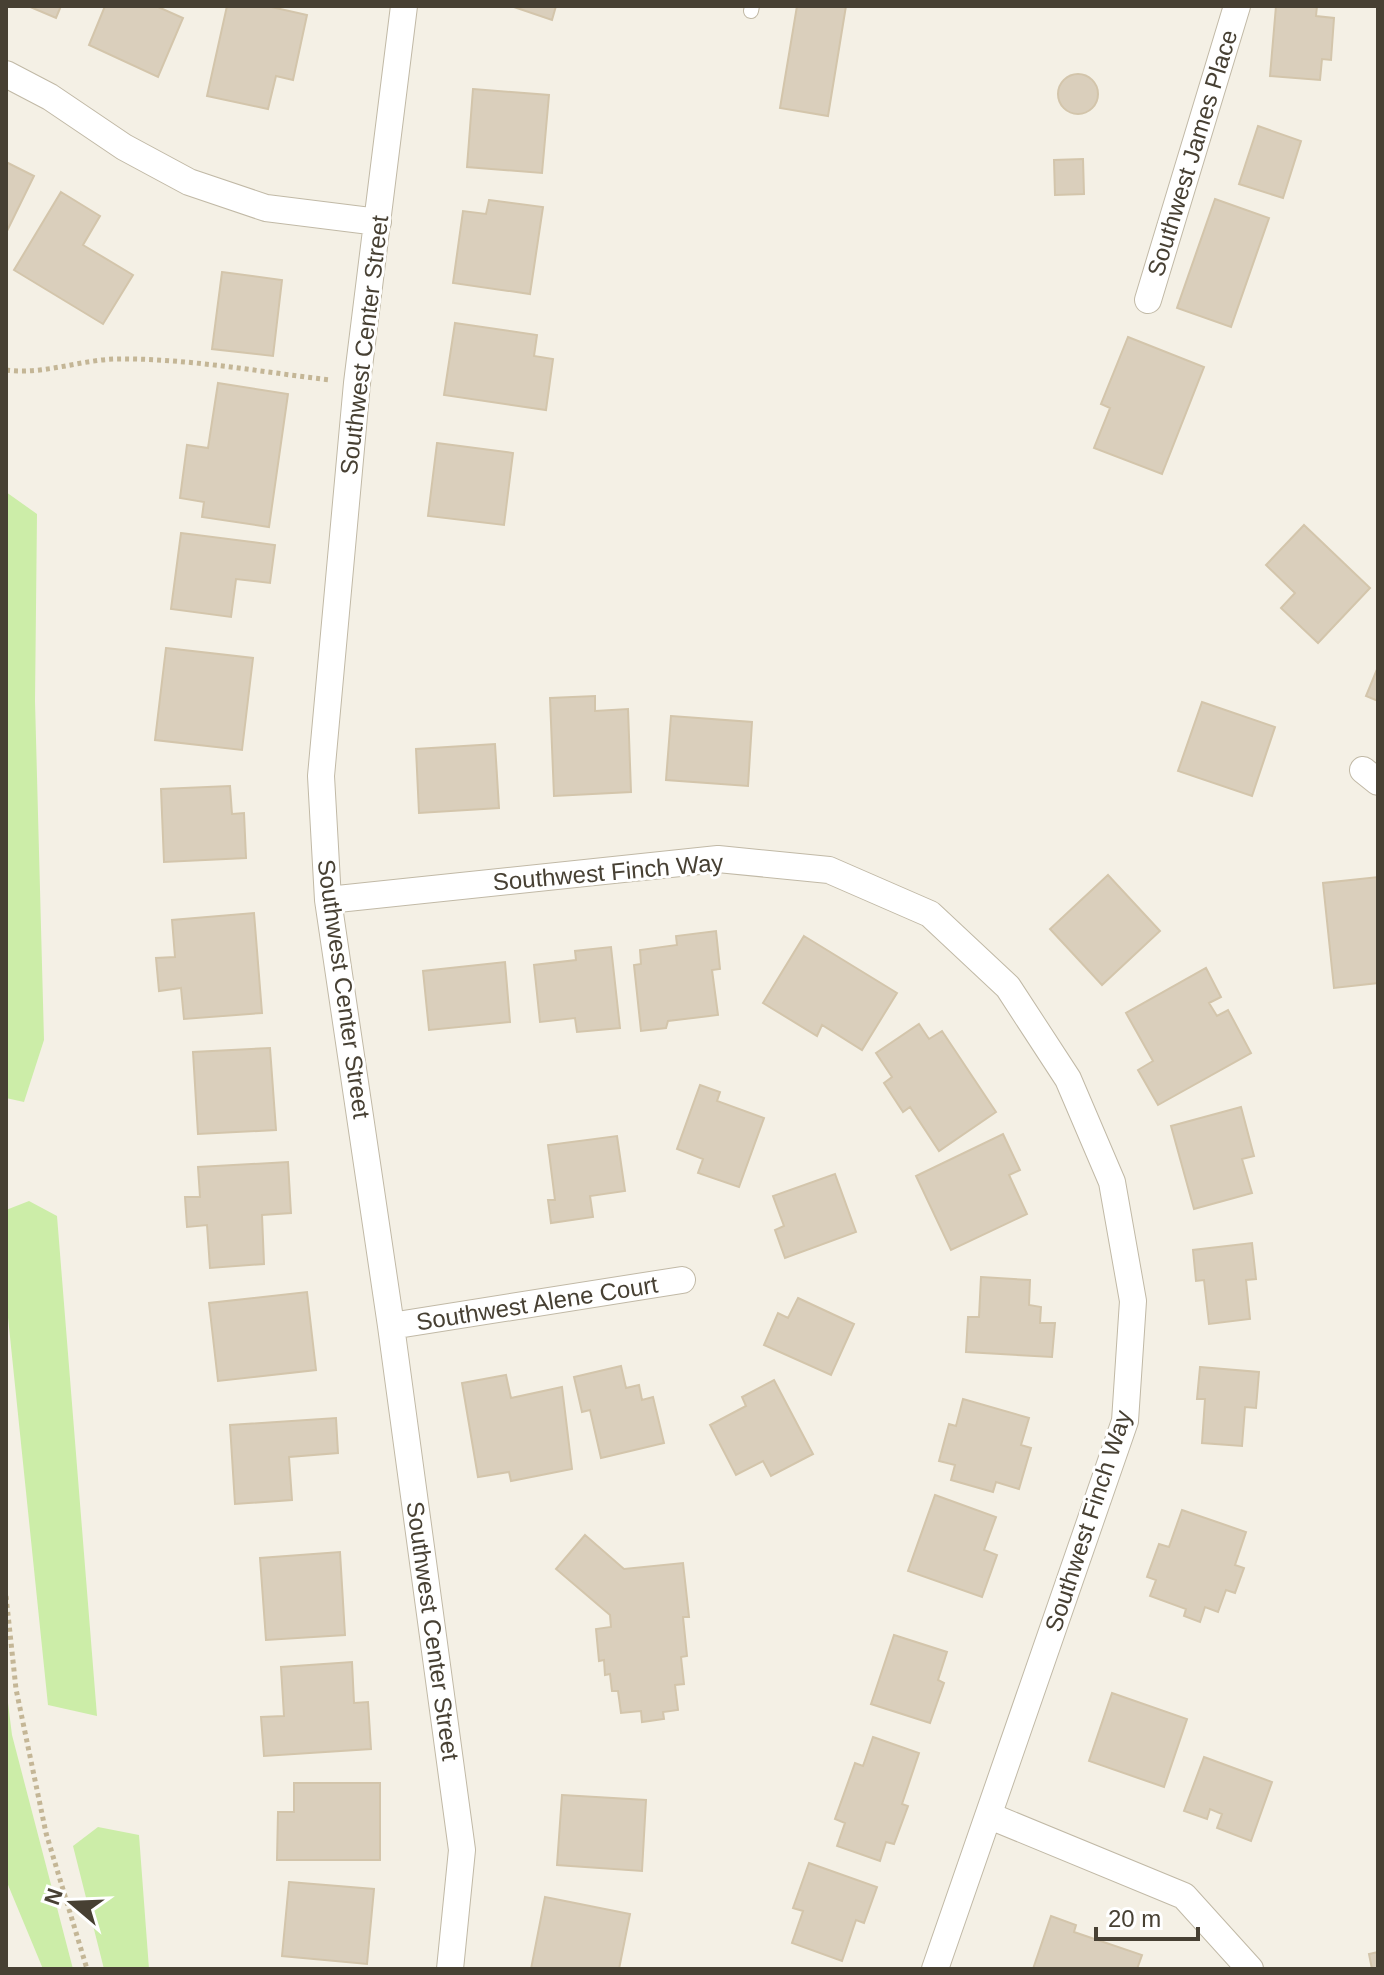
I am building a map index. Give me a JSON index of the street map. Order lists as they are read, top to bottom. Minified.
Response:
{"streets":{"street":["Southwest James Place","Southwest Center Street","Southwest Finch Way","Southwest Alene Court"]},"crossings":[["Southwest Center Street","Southwest Finch Way"],["Southwest Center Street","Southwest Alene Court"]],"scale_bar":"20 m","north":"left"}
